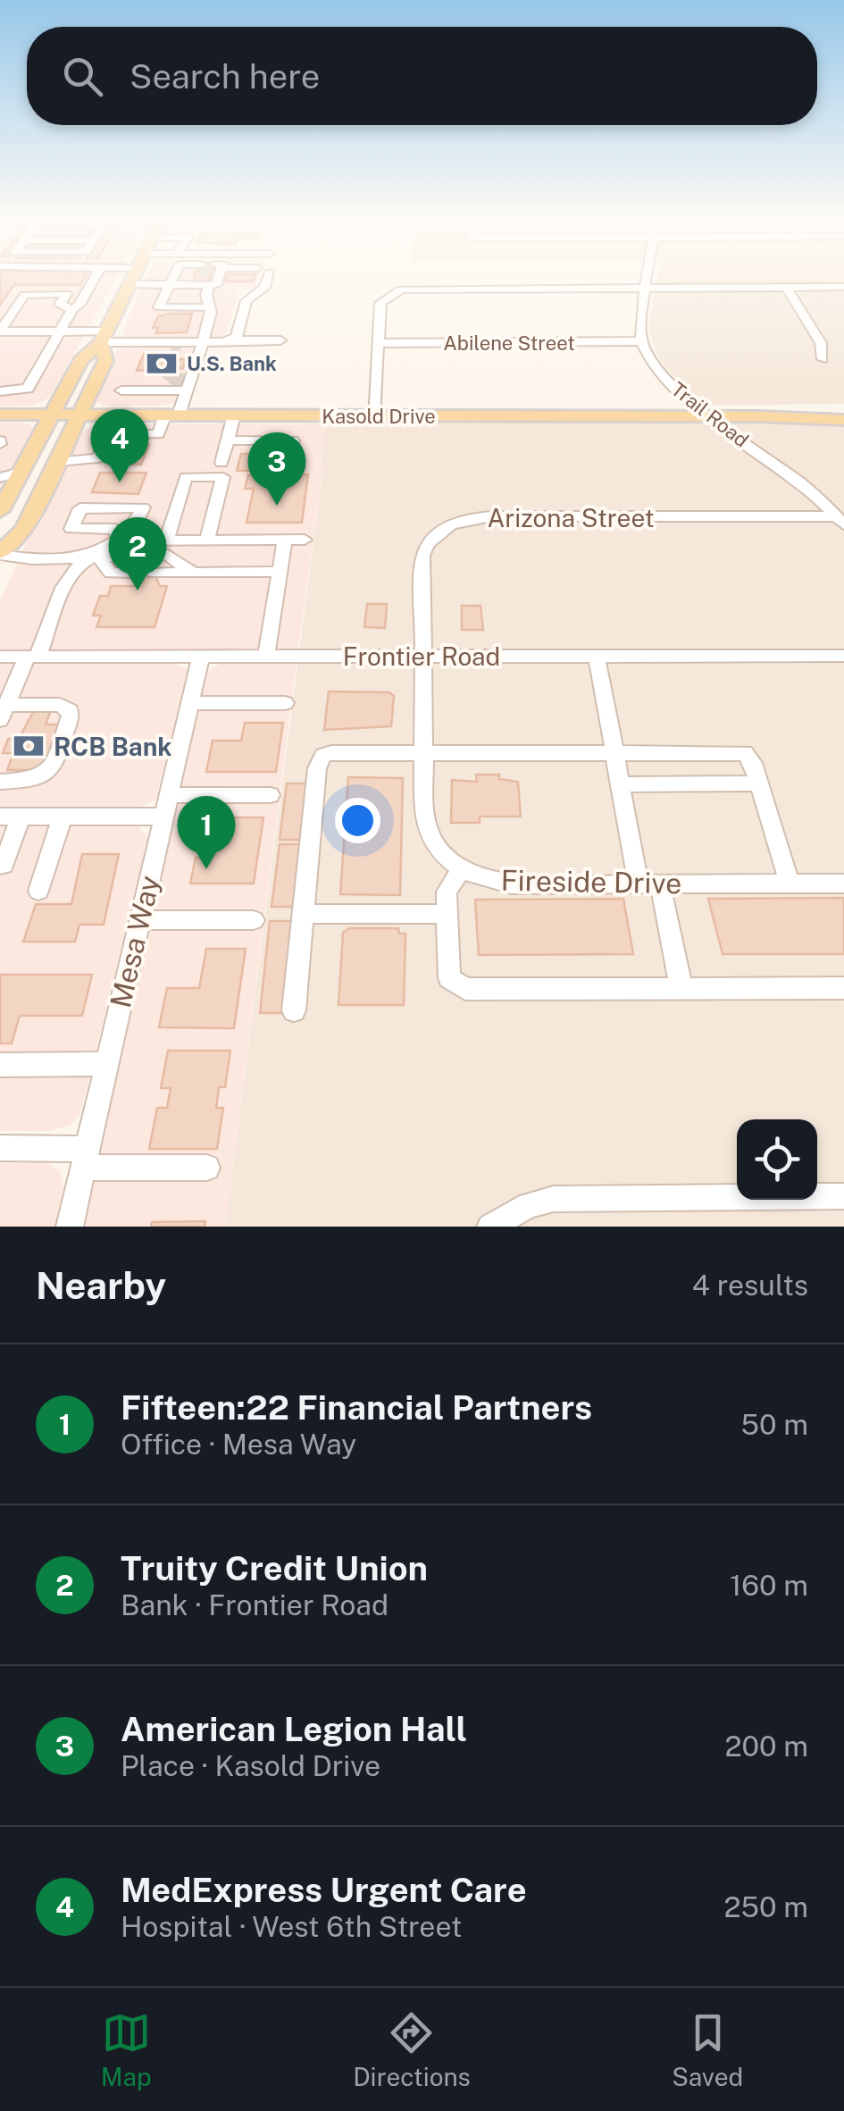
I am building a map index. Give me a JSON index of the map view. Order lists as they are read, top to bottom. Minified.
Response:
{"streets":{"main road":["Kasold Drive"],"street":["Abilene Street","Trail Road","Arizona Street","Frontier Road","Fireside Drive","Mesa Way"]},"crossings":[["Abilene Street","Trail Road"],["Trail Road","Kasold Drive"],["Trail Road","Arizona Street"],["Arizona Street","Frontier Road"],["Frontier Road","Mesa Way"]],"places":{"bank":["U.S. Bank","RCB Bank"]},"page":{"search":"Search here","pins":["4","3","2","1"],"heading":["Nearby","4 results"],"list":[{"mark":"1","name":"Fifteen:22 Financial Partners","note":"Office · Mesa Way","value":"50 m"},{"mark":"2","name":"Truity Credit Union","note":"Bank · Frontier Road","value":"160 m"},{"mark":"3","name":"American Legion Hall","note":"Place · Kasold Drive","value":"200 m"},{"mark":"4","name":"MedExpress Urgent Care","note":"Hospital · West 6th Street","value":"250 m"}],"nav":["Map","Directions","Saved"]}}
